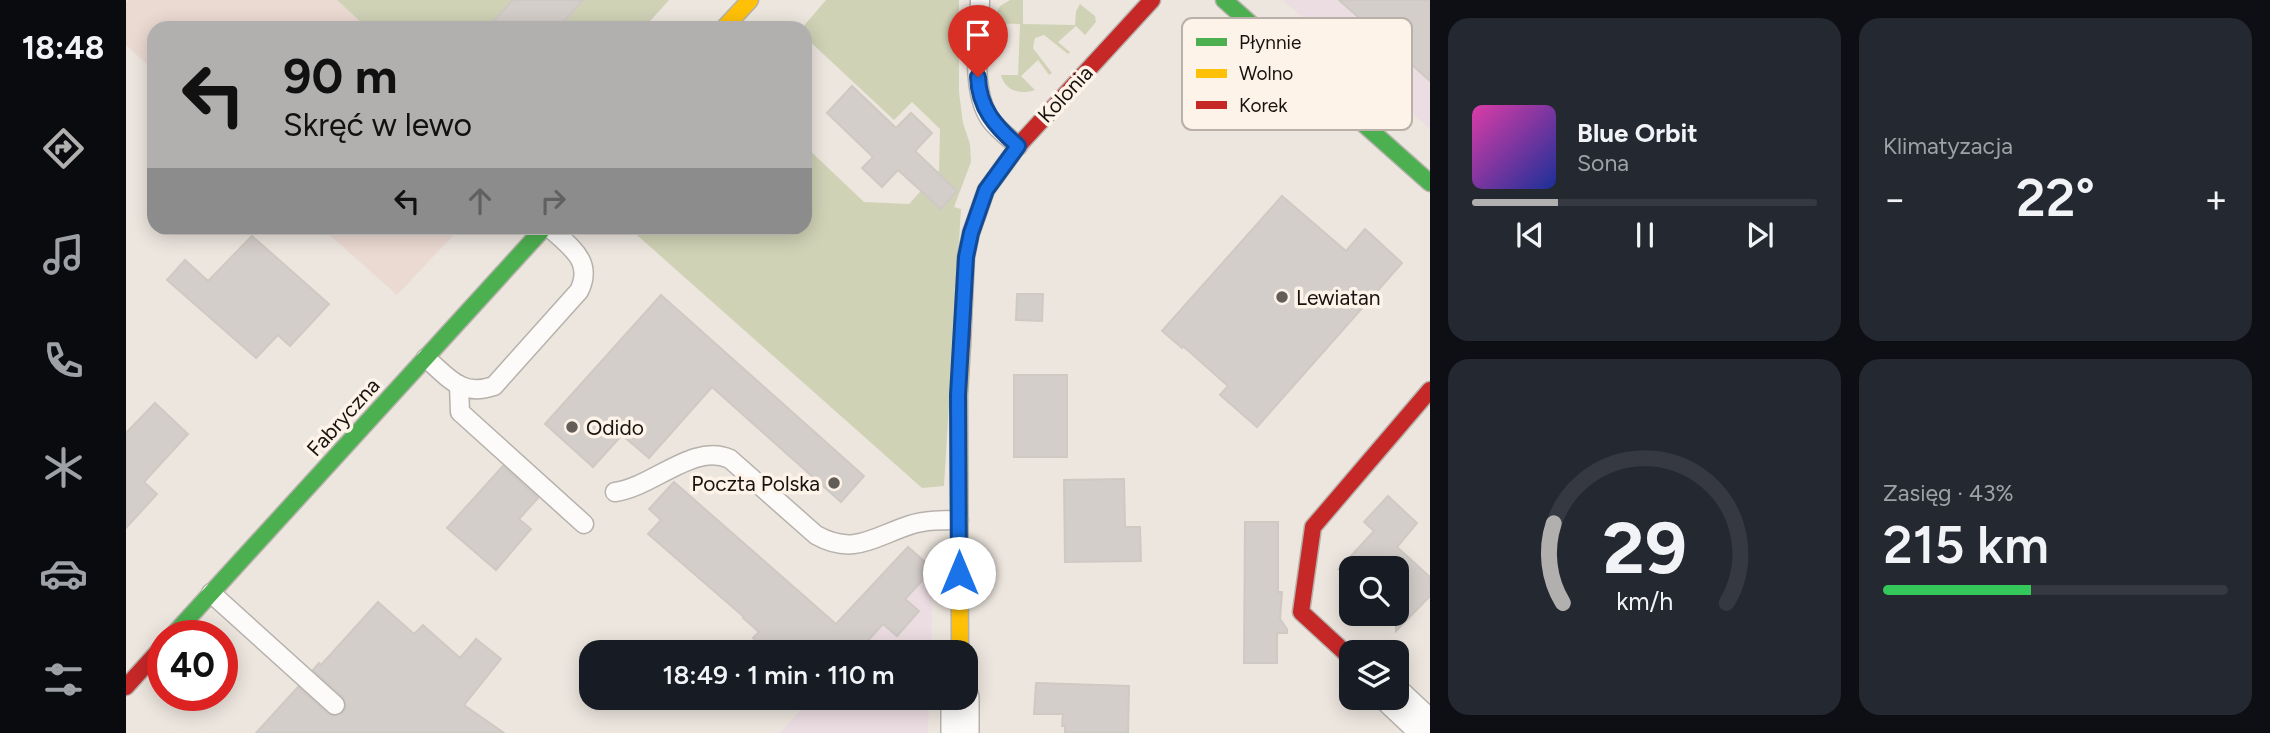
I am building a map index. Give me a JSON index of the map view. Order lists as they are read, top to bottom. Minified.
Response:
{"streets":{"street":["Kolonia","Fabryczna"]},"places":["Lewiatan","Odido","Poczta Polska"],"legend":["Płynnie","Wolno","Korek"],"page":{"tabs":"18:48","tile":["Klimatyzacja",["Zasięg · 43%","215 km"]],"turn":["90 m","Skręć w lewo"],"song":["Blue Orbit","Sona"],"heat":["−","22°","+"],"limit":"40","trip":"18:49 · 1 min · 110 m","gauge":["29","km/h"]}}
